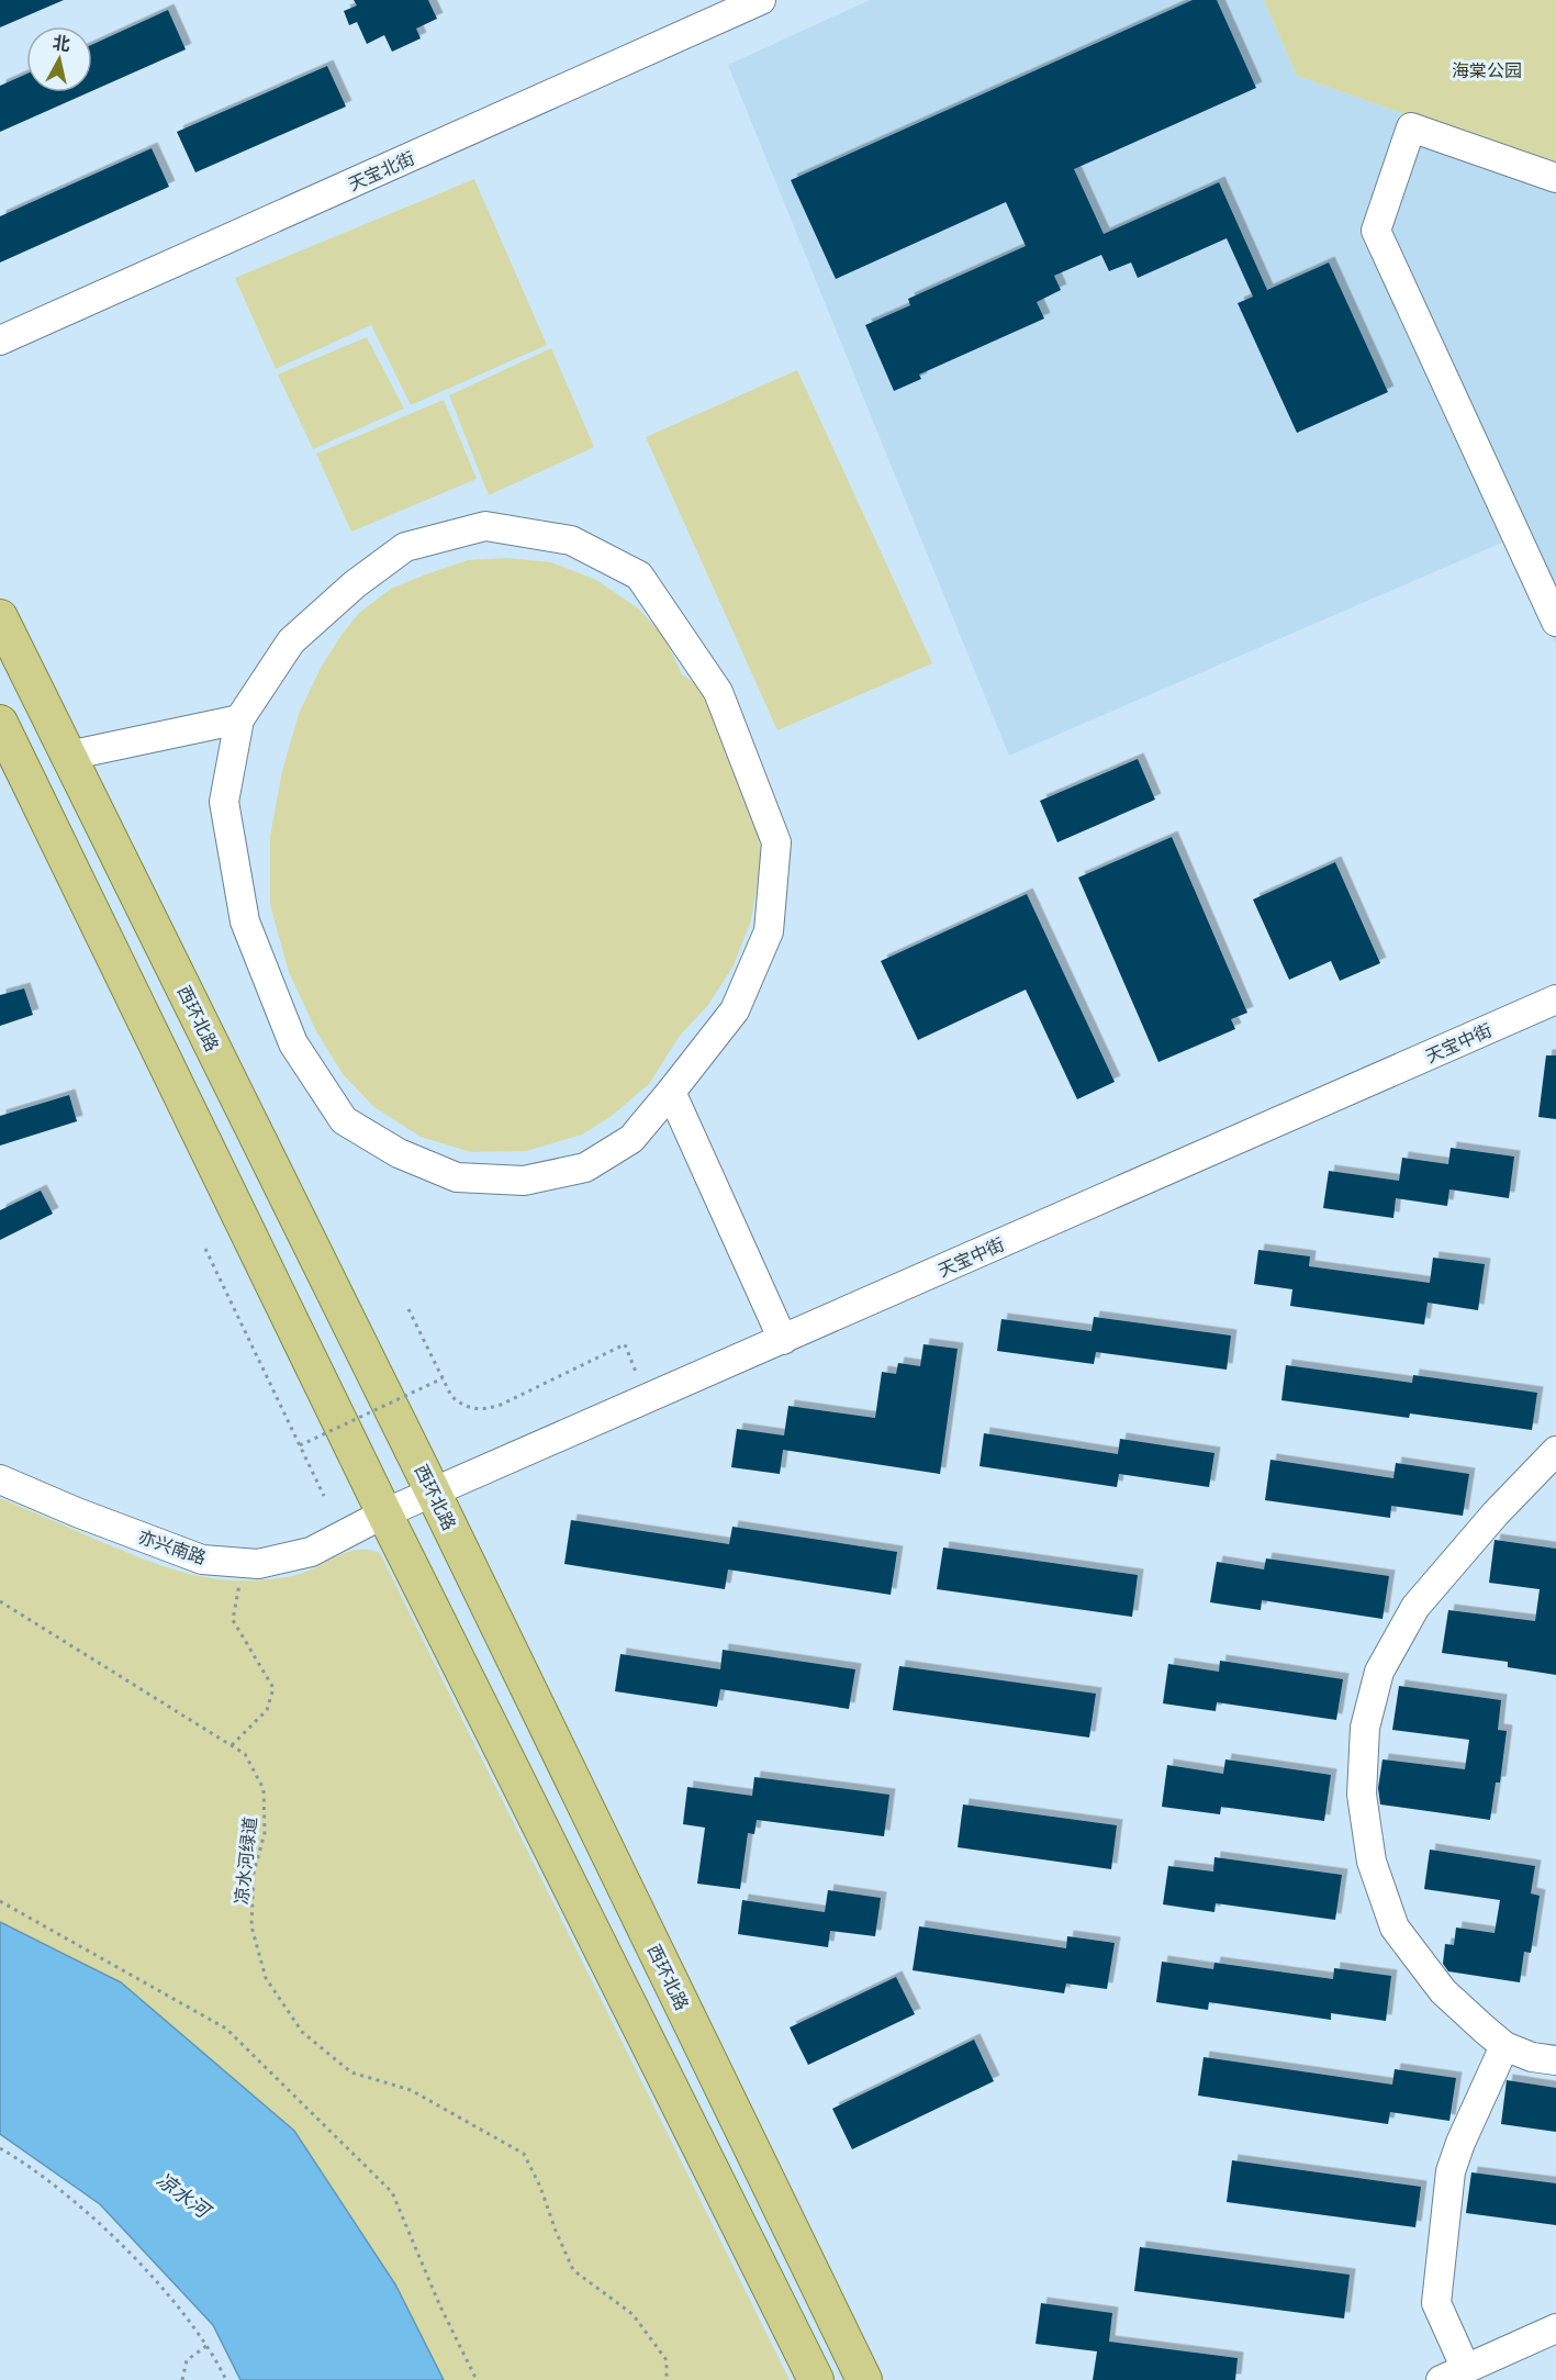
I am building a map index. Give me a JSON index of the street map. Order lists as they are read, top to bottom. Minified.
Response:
{"streets":{"main road":["西环北路"],"street":["天宝北街","天宝中街","亦兴南路"],"path":["凉水河绿道"]},"crossings":[["西环北路","天宝中街"],["天宝中街","亦兴南路"]],"water":["凉水河"],"parks":["海棠公园"],"north":"top"}
